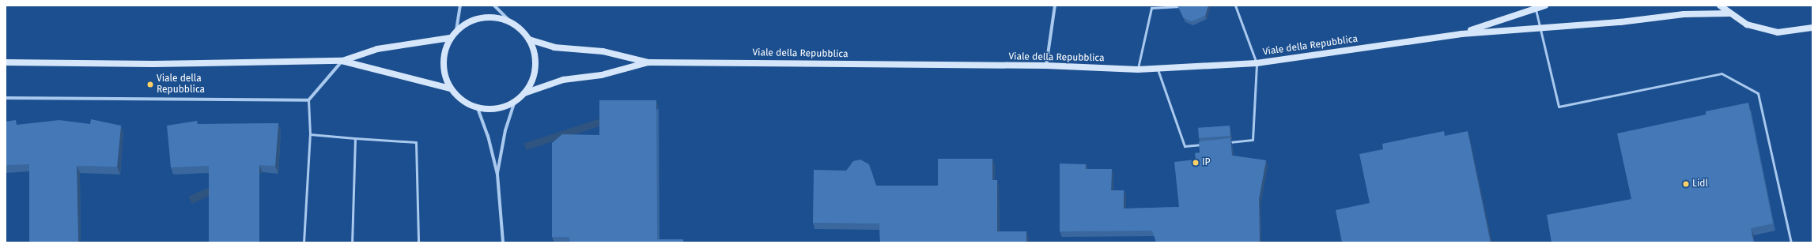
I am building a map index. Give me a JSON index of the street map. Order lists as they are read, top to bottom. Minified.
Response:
{"streets":{"main road":["Viale della Repubblica"]},"places":["Viale della Repubblica","IP","Lidl"]}
